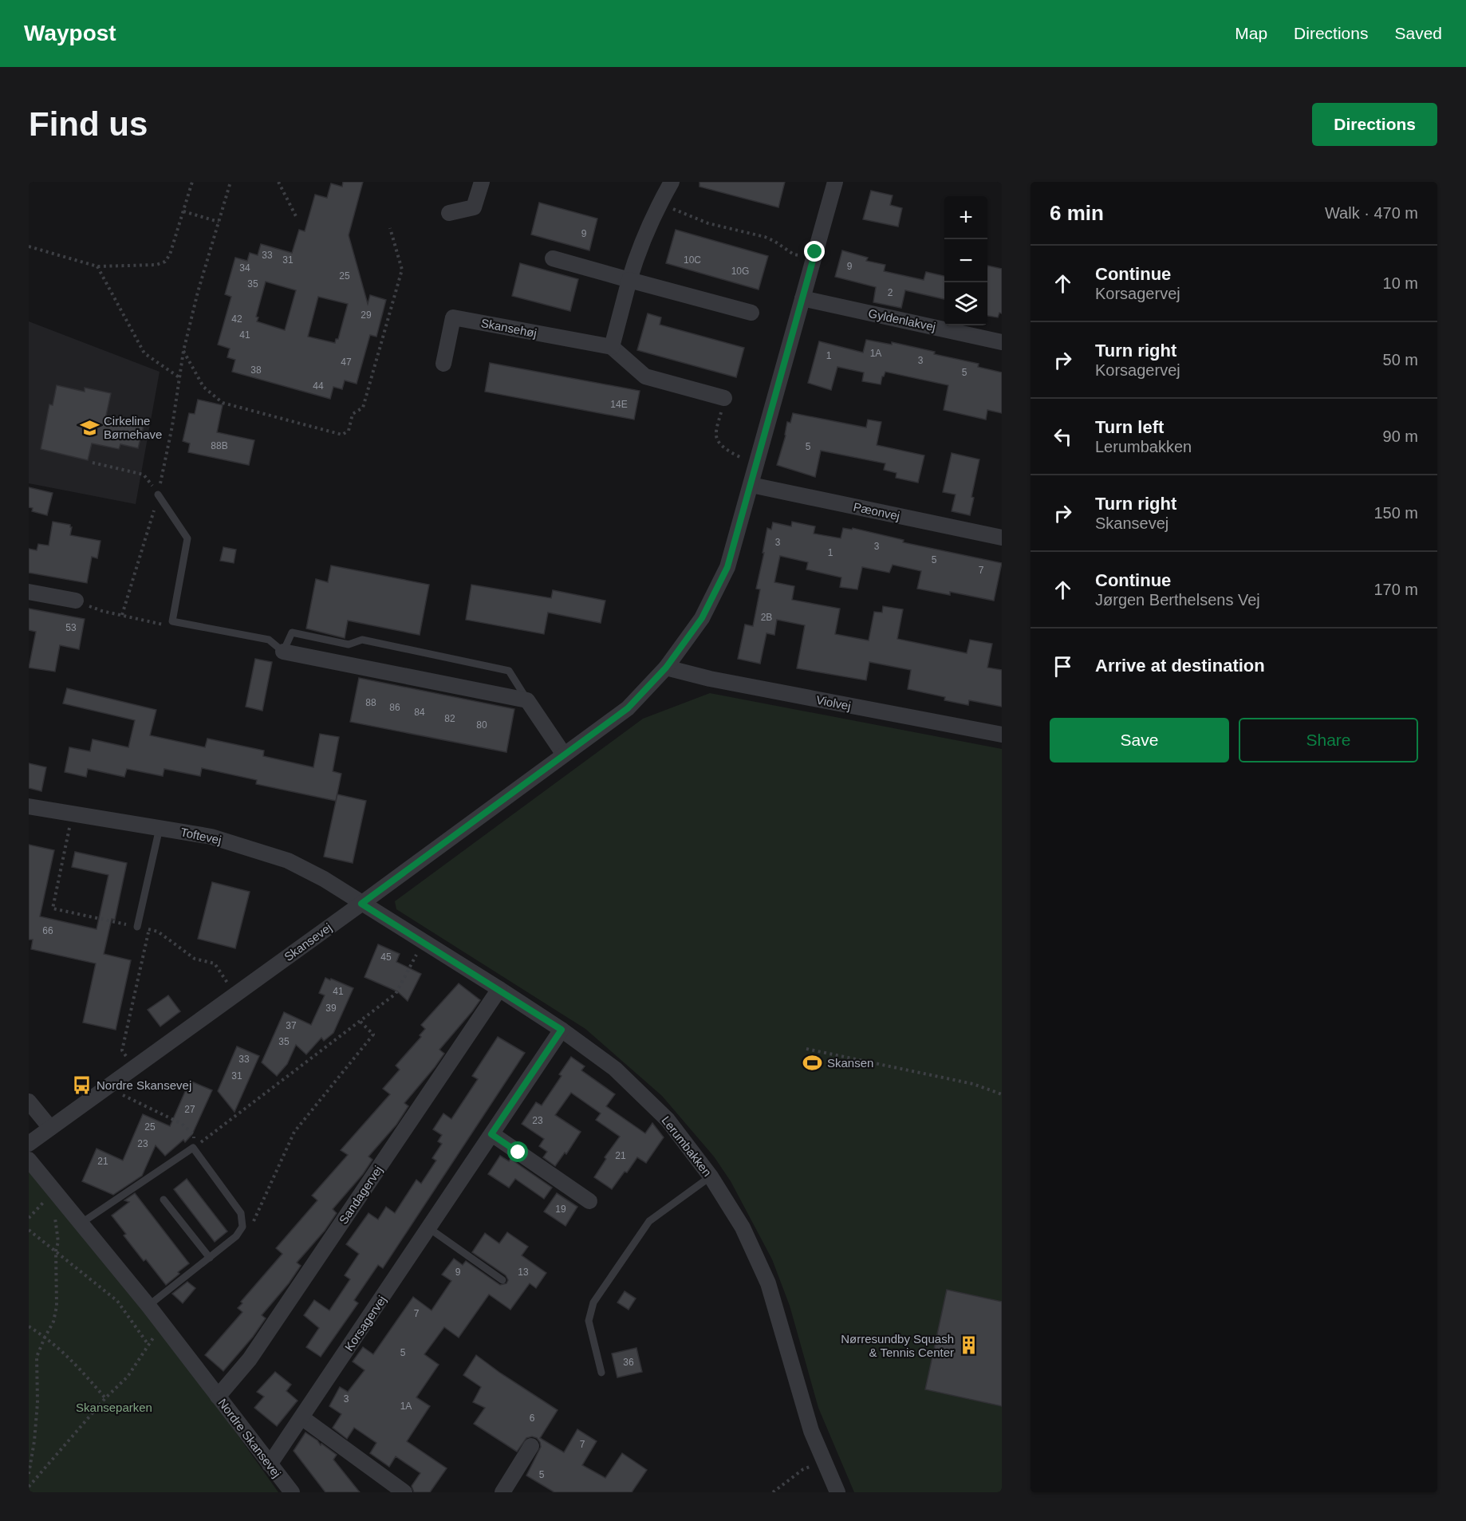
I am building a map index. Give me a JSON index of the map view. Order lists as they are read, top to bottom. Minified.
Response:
{"streets":{"street":["Gyldenlakvej","Skansehøj","Pæonvej","Violvej","Toftevej","Skansevej","Lerumbakken","Sandagervej","Korsagervej","Nordre Skansevej"]},"crossings":[["Gyldenlakvej","Skansevej"],["Pæonvej","Skansevej"],["Violvej","Skansevej"],["Toftevej","Skansevej"],["Toftevej","Lerumbakken"],["Skansevej","Lerumbakken"],["Lerumbakken","Sandagervej"],["Lerumbakken","Korsagervej"],["Sandagervej","Nordre Skansevej"],["Korsagervej","Nordre Skansevej"]],"parks":["Skanseparken"],"places":{"school or university":["Cirkeline Børnehave"],"sports":["Skansen"],"bus stop":["Nordre Skansevej"],"building":["Nørresundby Squash & Tennis Center"]},"house_numbers":["9","33","31","10C","9","34","10G","25","35","2","29","42","41","1A","1","3","47","38","5","44","14E","88B","5","3","3","1","5","7","2B","53","88","86","84","82","80","66","45","41","39","37","35","33","31","27","23","25","23","21","21","19","9","13","7","5","36","3","1A","6","7","5"],"page":{"header":"Waypost","nav":["Map","Directions","Saved"],"buttons":["Directions",["Save","Share"]],"title":"Find us","heading":["6 min","Walk · 470 m"],"map_buttons":["+","−"],"list":[["Continue","Korsagervej","10 m"],["Turn right","Korsagervej","50 m"],["Turn left","Lerumbakken","90 m"],["Turn right","Skansevej","150 m"],["Continue","Jørgen Berthelsens Vej","170 m"],"Arrive at destination"]}}
